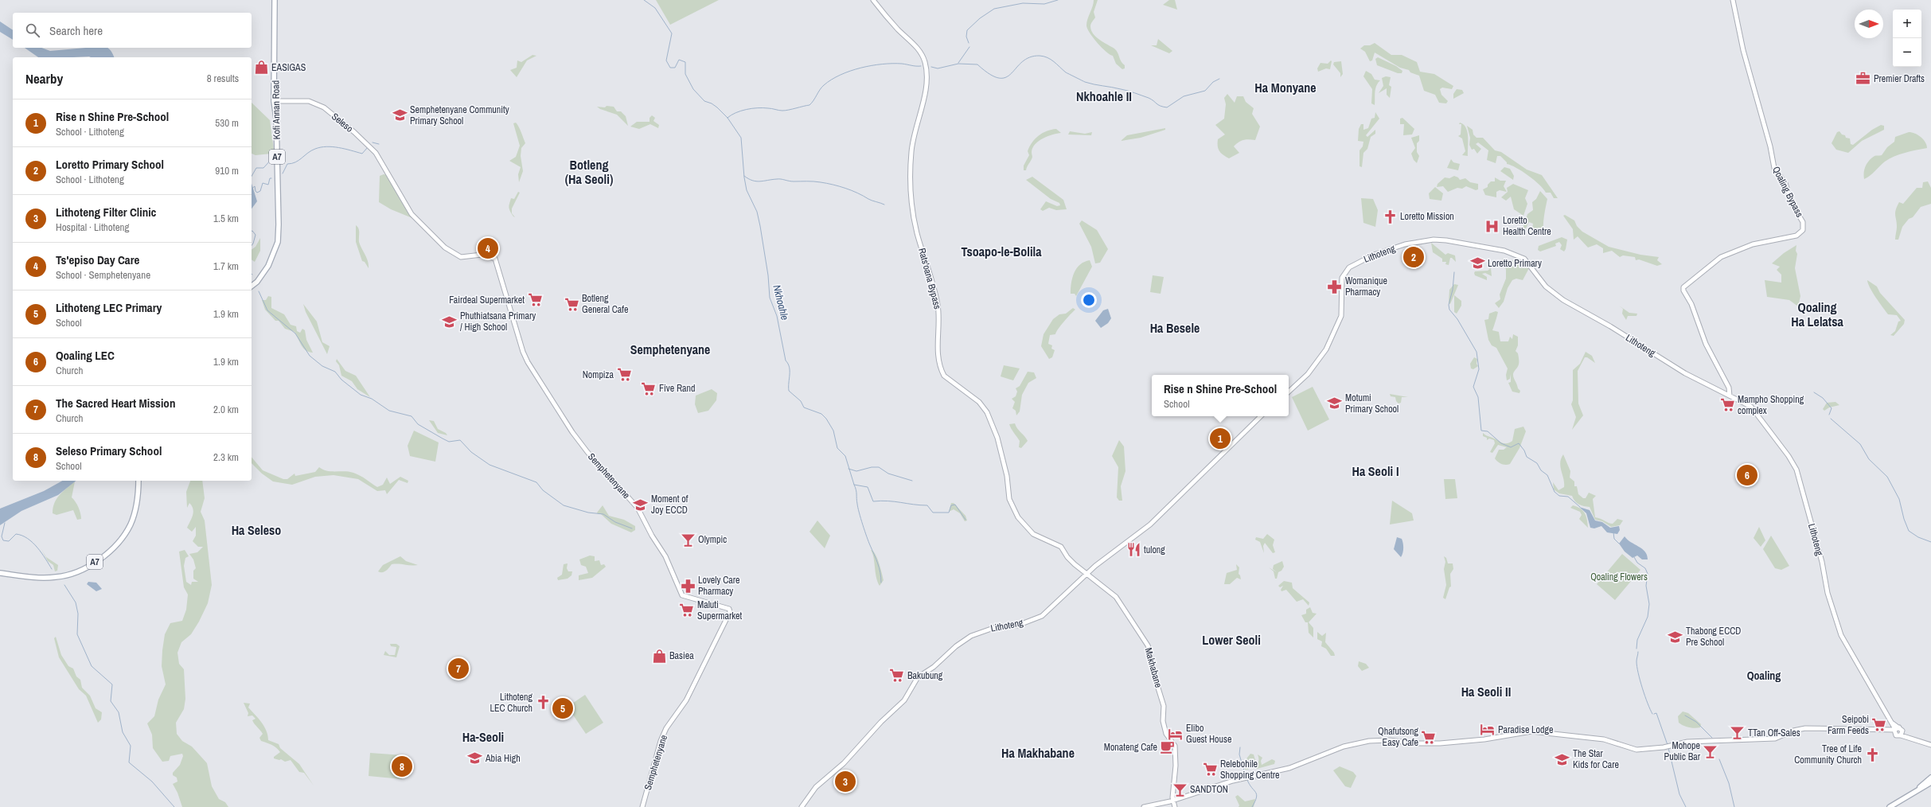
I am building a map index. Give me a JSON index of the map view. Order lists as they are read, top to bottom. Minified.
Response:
{"streets":{"main road":["Kofi Annan Road","Seleso","A7","Qoaling Bypass","Lithoteng","Rats'oana Bypass","Semphetenyane","Makhabane"]},"crossings":[["Kofi Annan Road","Seleso"],["Seleso","Semphetenyane"],["Qoaling Bypass","Lithoteng"],["Lithoteng","Rats'oana Bypass"],["Lithoteng","Makhabane"],["Rats'oana Bypass","Makhabane"]],"districts":["Ha Monyane","Nkhoahle II","Botleng (Ha Seoli)","Tsoapo-le-Bolila","Qoaling Ha Lelatsa","Ha Besele","Semphetenyane","Ha Seoli I","Ha Seleso","Lower Seoli","Qoaling","Ha Seoli II","Ha-Seoli","Ha Makhabane"],"water":["Nkhoahle"],"parks":["Qoaling Flowers"],"places":{"shop":["EASIGAS","Basiea"],"office":["Premier Drafts"],"school or university":["Semphetenyane Community Primary School","Loretto Primary","Phuthiatsana Primary / High School","Motumi Primary School","Moment of Joy ECCD","Thabong ECCD Pre School","Abia High","The Star Kids for Care"],"church":["Loretto Mission","Lithoteng LEC Church","Tree of Life Community Church"],"hospital":["Loretto Health Centre"],"pharmacy":["Womanique Pharmacy","Lovely Care Pharmacy"],"supermarket":["Fairdeal Supermarket","Botleng General Cafe","Nompiza","Five Rand","Mampho Shopping complex","Maluti Supermarket","Bakubung","Seipobi Farm Feeds","Qhafutsong Easy Cafe","Relebohile Shopping Centre"],"bar":["Olympic","TTan Off-Sales","Mohope Public Bar","SANDTON"],"restaurant":["tulong"],"hotel":["Paradise Lodge","Elibo Guest House"],"cafe":["Monateng Cafe"]},"north":"right","page":{"map_buttons":["+","−"],"search":"Search here","heading":["Nearby","8 results"],"list":[{"mark":"1","name":"Rise n Shine Pre-School","note":"School · Lithoteng","value":"530 m"},{"mark":"2","name":"Loretto Primary School","note":"School · Lithoteng","value":"910 m"},{"mark":"3","name":"Lithoteng Filter Clinic","note":"Hospital · Lithoteng","value":"1.5 km"},{"mark":"4","name":"Ts'episo Day Care","note":"School · Semphetenyane","value":"1.7 km"},{"mark":"5","name":"Lithoteng LEC Primary","note":"School","value":"1.9 km"},{"mark":"6","name":"Qoaling LEC","note":"Church","value":"1.9 km"},{"mark":"7","name":"The Sacred Heart Mission","note":"Church","value":"2.0 km"},{"mark":"8","name":"Seleso Primary School","note":"School","value":"2.3 km"}],"pins":["4","2","1","6","7","5","8","3"],"popup":["Rise n Shine Pre-School","School"]}}
